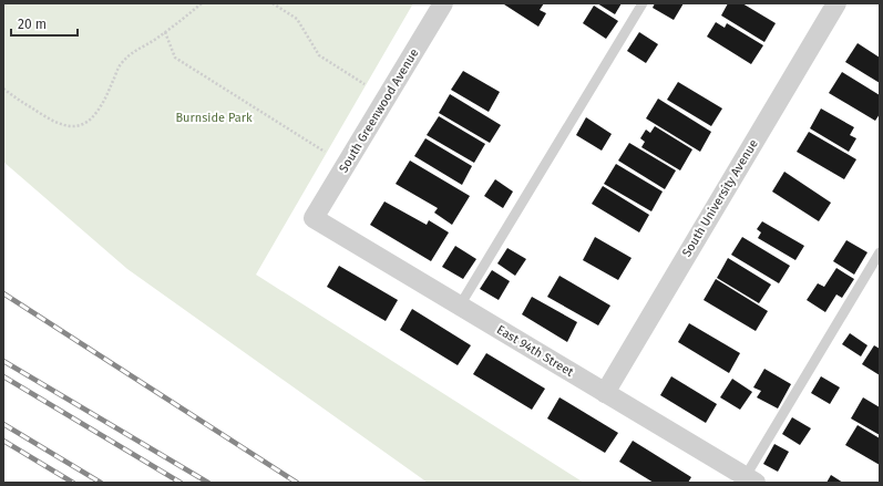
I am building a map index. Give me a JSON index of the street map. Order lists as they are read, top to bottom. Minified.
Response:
{"streets":{"street":["South Greenwood Avenue","South University Avenue","East 94th Street"]},"crossings":[["South Greenwood Avenue","East 94th Street"],["South University Avenue","East 94th Street"]],"parks":["Burnside Park"],"scale_bar":"20 m"}
